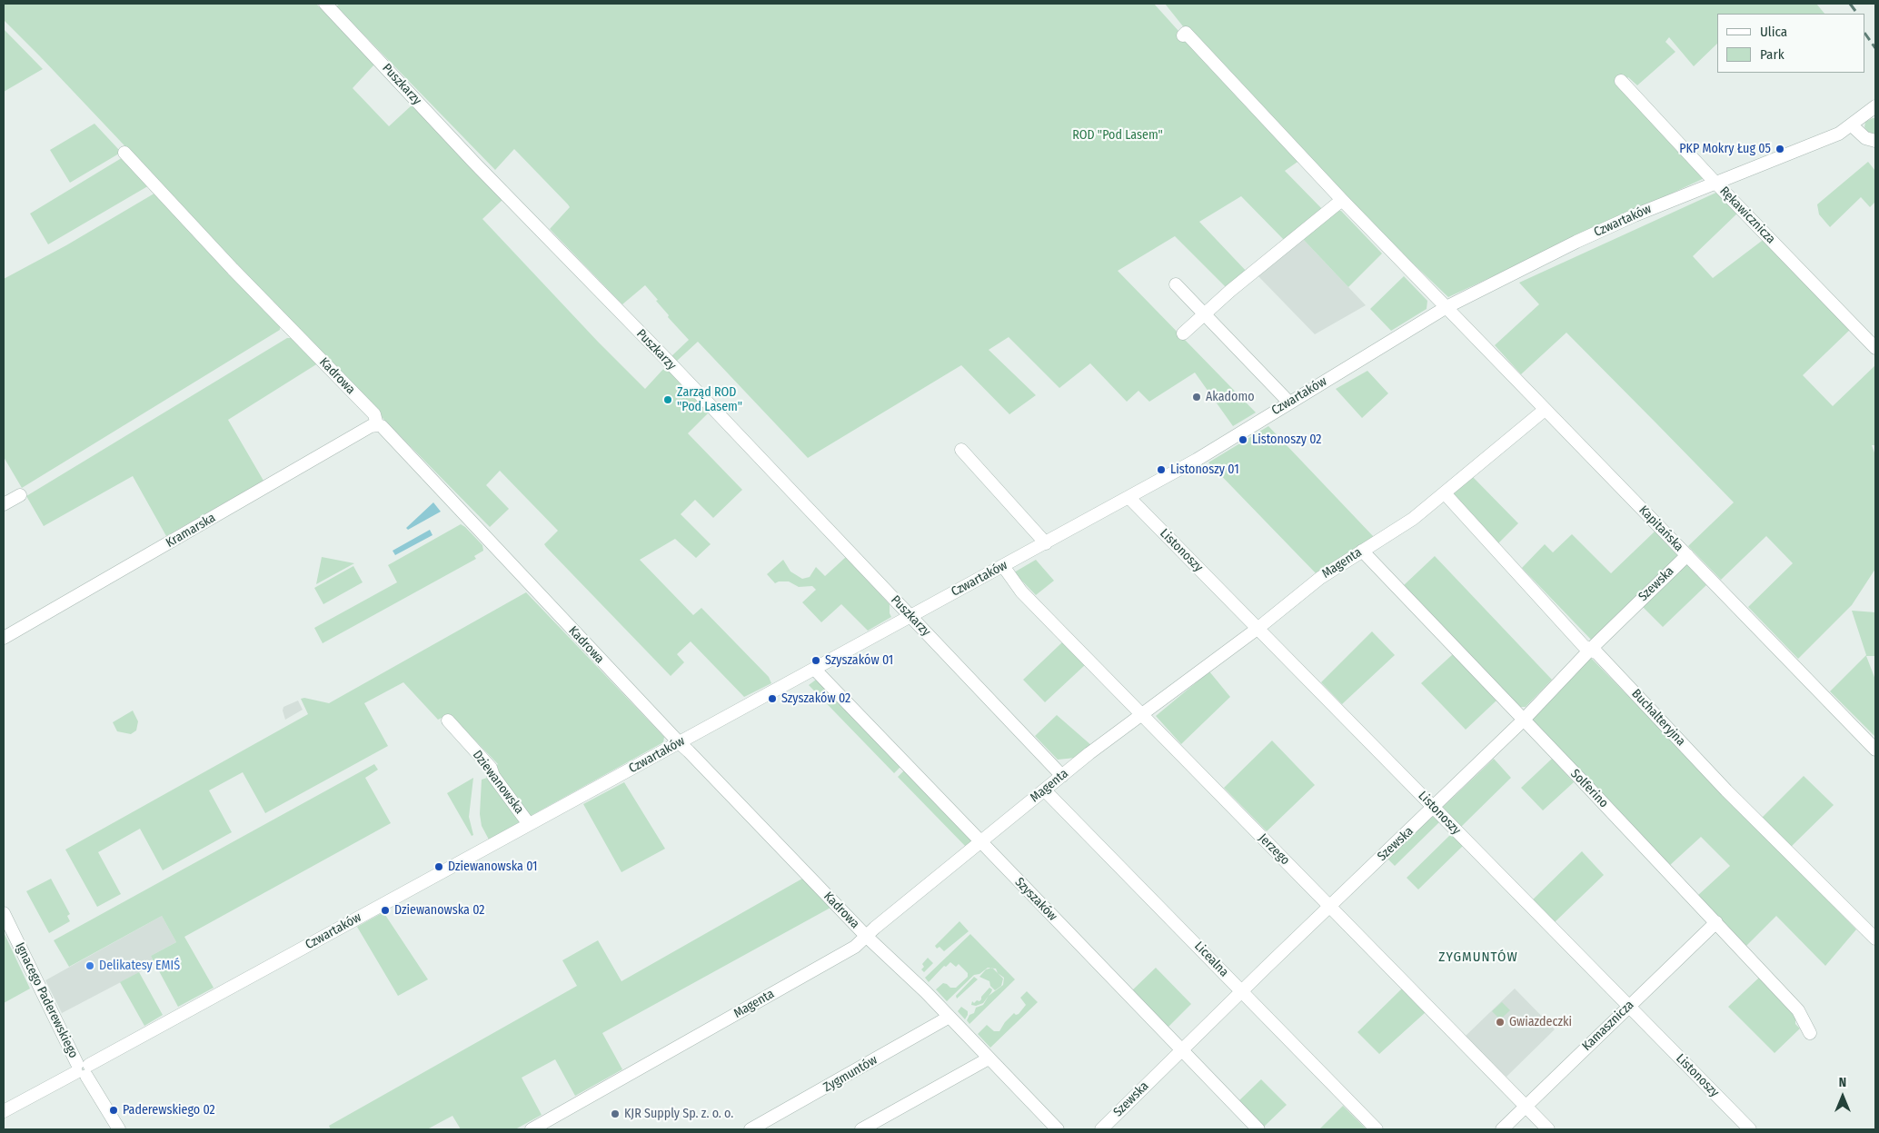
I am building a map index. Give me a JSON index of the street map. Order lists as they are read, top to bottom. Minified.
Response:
{"streets":{"street":["Puszkarzy","Rękawicznicza","Czwartaków","Kadrowa","Kapitańska","Kramarska","Listonoszy","Magenta","Szewska","Buchalteryjna","Dziewanowska","Solferino","Jerzego","Szyszaków","Licealna","Ignacego Paderewskiego","Kamasznicza","Zygmuntów"]},"crossings":[["Puszkarzy","Czwartaków"],["Puszkarzy","Magenta"],["Rękawicznicza","Czwartaków"],["Czwartaków","Kadrowa"],["Czwartaków","Kapitańska"],["Czwartaków","Listonoszy"],["Czwartaków","Dziewanowska"],["Czwartaków","Jerzego"],["Czwartaków","Szyszaków"],["Czwartaków","Ignacego Paderewskiego"],["Kadrowa","Kramarska"],["Kadrowa","Magenta"],["Kadrowa","Zygmuntów"],["Kapitańska","Magenta"],["Kapitańska","Szewska"],["Listonoszy","Magenta"],["Listonoszy","Szewska"],["Listonoszy","Kamasznicza"],["Magenta","Buchalteryjna"],["Magenta","Solferino"],["Magenta","Jerzego"],["Magenta","Szyszaków"],["Magenta","Licealna"],["Szewska","Buchalteryjna"],["Szewska","Solferino"],["Szewska","Jerzego"],["Szewska","Szyszaków"],["Szewska","Licealna"],["Solferino","Kamasznicza"],["Jerzego","Kamasznicza"]],"districts":["ZYGMUNTÓW"],"parks":["ROD \"Pod Lasem\""],"places":["PKP Mokry Ług 05","Akadomo","Zarząd ROD \"Pod Lasem\"","Listonoszy 02","Listonoszy 01","Szyszaków 01","Szyszaków 02","Dziewanowska 01","Dziewanowska 02","Delikatesy EMIŚ","Gwiazdeczki","Paderewskiego 02","KJR Supply Sp. z. o. o."],"legend":["Ulica","Park"],"north":"top"}
